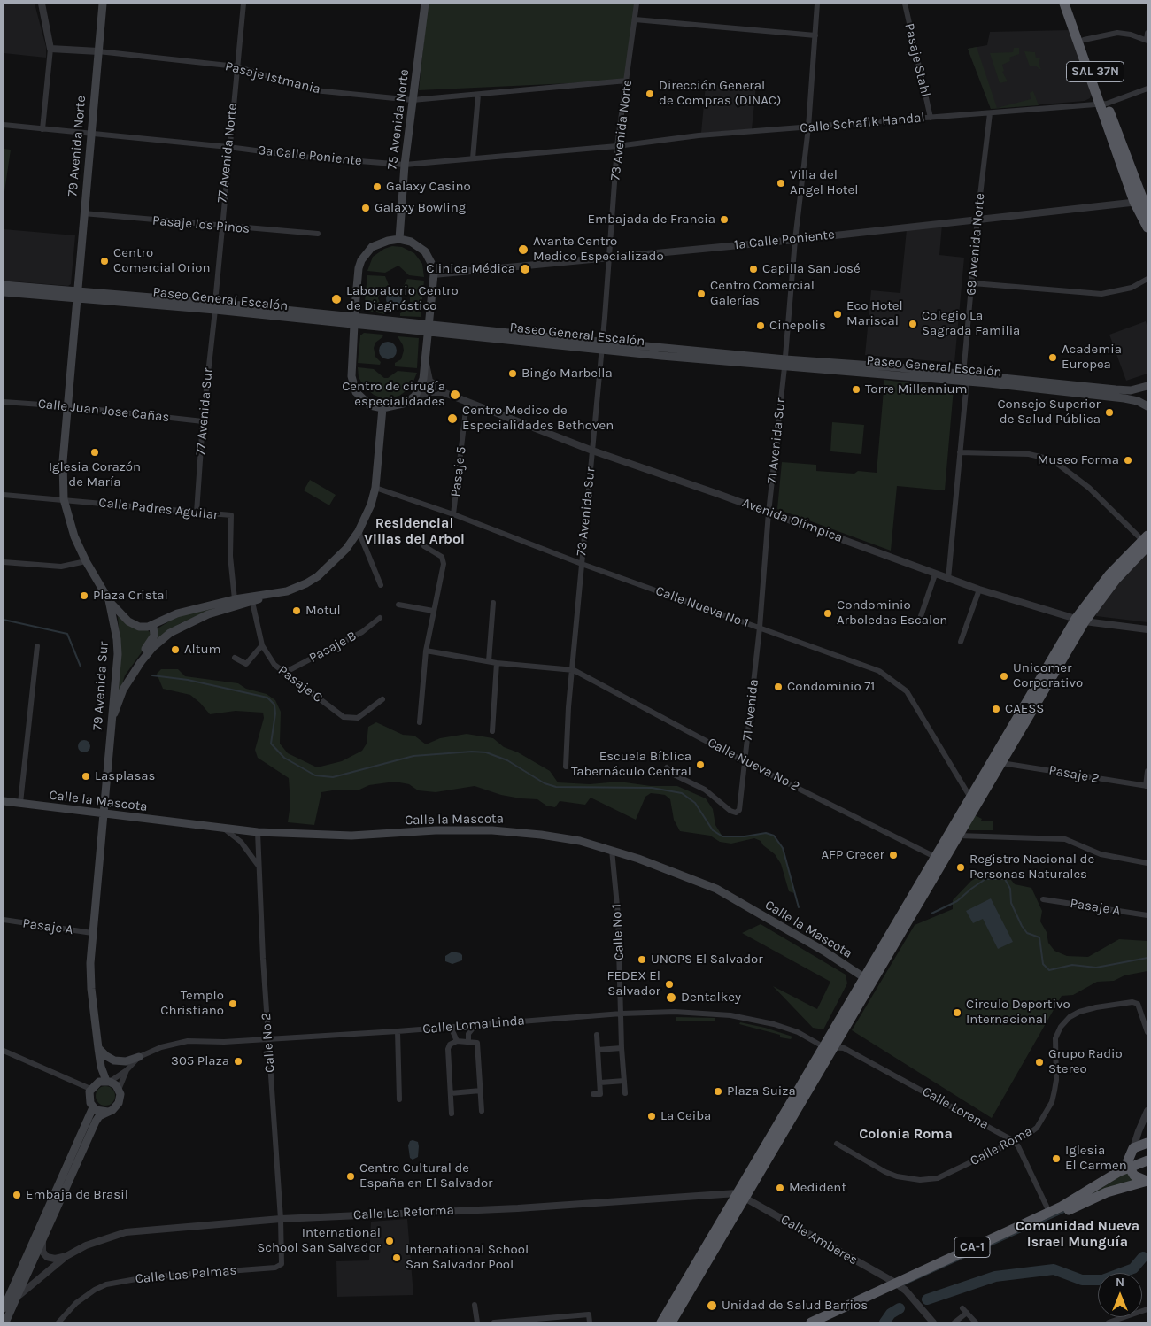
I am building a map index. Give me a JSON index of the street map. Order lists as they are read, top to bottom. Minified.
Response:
{"streets":{"highway":["SAL 37N","CA-1"],"main road":["75 Avenida Norte","79 Avenida Norte","Paseo General Escalón","79 Avenida Sur","Calle la Mascota"],"street":["Pasaje Stahl","Pasaje Istmania","Calle Schafik Handal","73 Avenida Norte","77 Avenida Norte","3a Calle Poniente","Pasaje los Pinos","1a Calle Poniente","69 Avenida Norte","Calle Juan Jose Cañas","77 Avenida Sur","71 Avenida Sur","Pasaje 5","Calle Padres Aguilar","73 Avenida Sur","Avenida Olímpica","Calle Nueva No 1","Pasaje B","Pasaje C","71 Avenida","Calle Nueva No 2","Pasaje 2","Pasaje A","Calle No 1","Calle Loma Linda","Calle No 2","Calle Lorena","Calle Roma","Calle La Reforma","Calle Amberes","Calle Las Palmas"]},"crossings":[["Pasaje Stahl","Calle Schafik Handal"],["SAL 37N","Calle Schafik Handal"],["SAL 37N","1a Calle Poniente"],["Pasaje Istmania","75 Avenida Norte"],["Pasaje Istmania","73 Avenida Norte"],["Pasaje Istmania","79 Avenida Norte"],["Pasaje Istmania","77 Avenida Norte"],["75 Avenida Norte","3a Calle Poniente"],["75 Avenida Norte","1a Calle Poniente"],["75 Avenida Norte","Paseo General Escalón"],["Calle Schafik Handal","73 Avenida Norte"],["Calle Schafik Handal","3a Calle Poniente"],["Calle Schafik Handal","69 Avenida Norte"],["Calle Schafik Handal","71 Avenida Sur"],["73 Avenida Norte","3a Calle Poniente"],["73 Avenida Norte","1a Calle Poniente"],["73 Avenida Norte","73 Avenida Sur"],["79 Avenida Norte","3a Calle Poniente"],["79 Avenida Norte","Pasaje los Pinos"],["79 Avenida Norte","Paseo General Escalón"],["79 Avenida Norte","79 Avenida Sur"],["77 Avenida Norte","3a Calle Poniente"],["77 Avenida Norte","Pasaje los Pinos"],["77 Avenida Norte","Paseo General Escalón"],["77 Avenida Norte","77 Avenida Sur"],["1a Calle Poniente","69 Avenida Norte"],["1a Calle Poniente","Paseo General Escalón"],["1a Calle Poniente","71 Avenida Sur"],["1a Calle Poniente","73 Avenida Sur"],["69 Avenida Norte","Paseo General Escalón"],["69 Avenida Norte","Avenida Olímpica"],["Paseo General Escalón","77 Avenida Sur"],["Paseo General Escalón","71 Avenida Sur"],["Paseo General Escalón","73 Avenida Sur"],["Paseo General Escalón","Avenida Olímpica"],["Paseo General Escalón","79 Avenida Sur"],["Calle Juan Jose Cañas","77 Avenida Sur"],["Calle Juan Jose Cañas","79 Avenida Sur"],["77 Avenida Sur","Calle Padres Aguilar"],["71 Avenida Sur","Avenida Olímpica"],["71 Avenida Sur","Calle Nueva No 1"],["71 Avenida Sur","71 Avenida"],["Pasaje 5","Avenida Olímpica"],["Pasaje 5","Calle Nueva No 1"],["Calle Padres Aguilar","79 Avenida Sur"],["73 Avenida Sur","Avenida Olímpica"],["73 Avenida Sur","Calle Nueva No 1"],["73 Avenida Sur","Calle Nueva No 2"],["Calle Nueva No 1","71 Avenida"],["Pasaje B","Pasaje C"],["79 Avenida Sur","Calle la Mascota"],["79 Avenida Sur","Pasaje A"],["79 Avenida Sur","Calle Loma Linda"],["71 Avenida","Calle Nueva No 2"],["Calle la Mascota","Calle No 1"],["Calle la Mascota","Calle No 2"],["Calle No 1","Calle Loma Linda"],["Calle Loma Linda","Calle No 2"],["Calle Loma Linda","Calle Lorena"],["Calle No 2","Calle La Reforma"],["Calle No 2","Calle Las Palmas"],["Calle Lorena","Calle Roma"],["Calle La Reforma","Calle Amberes"],["Calle La Reforma","Calle Las Palmas"],["Calle Amberes","CA-1"]],"districts":["Residencial Villas del Arbol","Colonia Roma","Comunidad Nueva Israel Munguía"],"places":["Dirección General de Compras (DINAC)","Villa del Angel Hotel","Galaxy Casino","Galaxy Bowling","Embajada de Francia","Avante Centro Medico Especializado","Centro Comercial Orion","Clinica Médica","Capilla San José","Centro Comercial Galerías","Laboratorio Centro de Diagnóstico","Eco Hotel Mariscal","Colegio La Sagrada Familia","Cinepolis","Academia Europea","Bingo Marbella","Torre Millennium","Centro de cirugía especialidades","Consejo Superior de Salud Pública","Centro Medico de Especialidades Bethoven","Iglesia Corazón de María","Museo Forma","Plaza Cristal","Motul","Condominio Arboledas Escalon","Altum","Unicomer Corporativo","Condominio 71","CAESS","Escuela Bíblica Tabernáculo Central","Lasplasas","AFP Crecer","Registro Nacional de Personas Naturales","UNOPS El Salvador","FEDEX El Salvador","Dentalkey","Templo Christiano","Circulo Deportivo Internacional","305 Plaza","Grupo Radio Stereo","Plaza Suiza","La Ceiba","Iglesia El Carmen","Centro Cultural de España en El Salvador","Medident","Embaja de Brasil","International School San Salvador","International School San Salvador Pool","Unidad de Salud Barrios"],"north":"top"}
